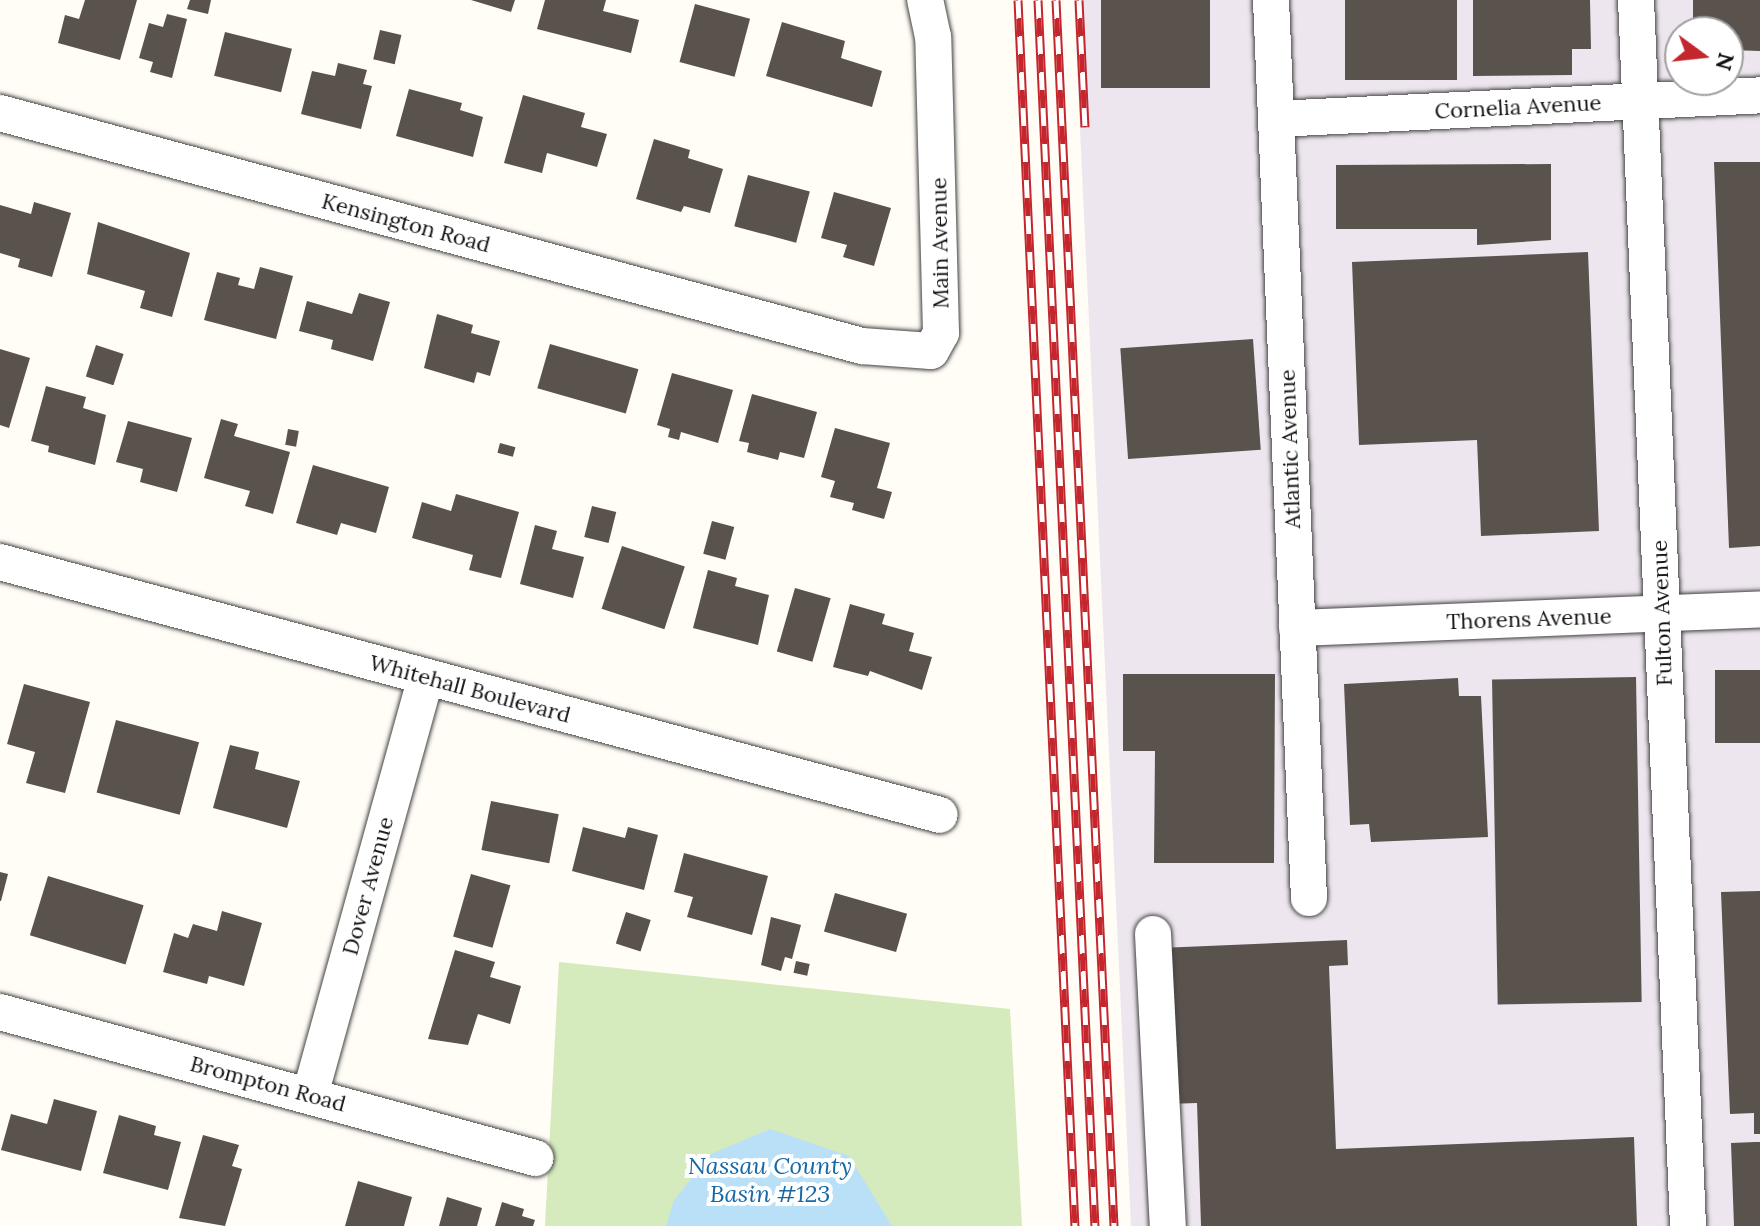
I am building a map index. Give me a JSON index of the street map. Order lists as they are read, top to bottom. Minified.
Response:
{"streets":{"street":["Cornelia Avenue","Kensington Road","Main Avenue","Atlantic Avenue","Fulton Avenue","Thorens Avenue","Whitehall Boulevard","Dover Avenue","Brompton Road"]},"crossings":[["Cornelia Avenue","Atlantic Avenue"],["Cornelia Avenue","Fulton Avenue"],["Kensington Road","Main Avenue"],["Atlantic Avenue","Thorens Avenue"],["Fulton Avenue","Thorens Avenue"],["Whitehall Boulevard","Dover Avenue"],["Dover Avenue","Brompton Road"]],"water":["Nassau County Basin #123"],"north":"right"}
